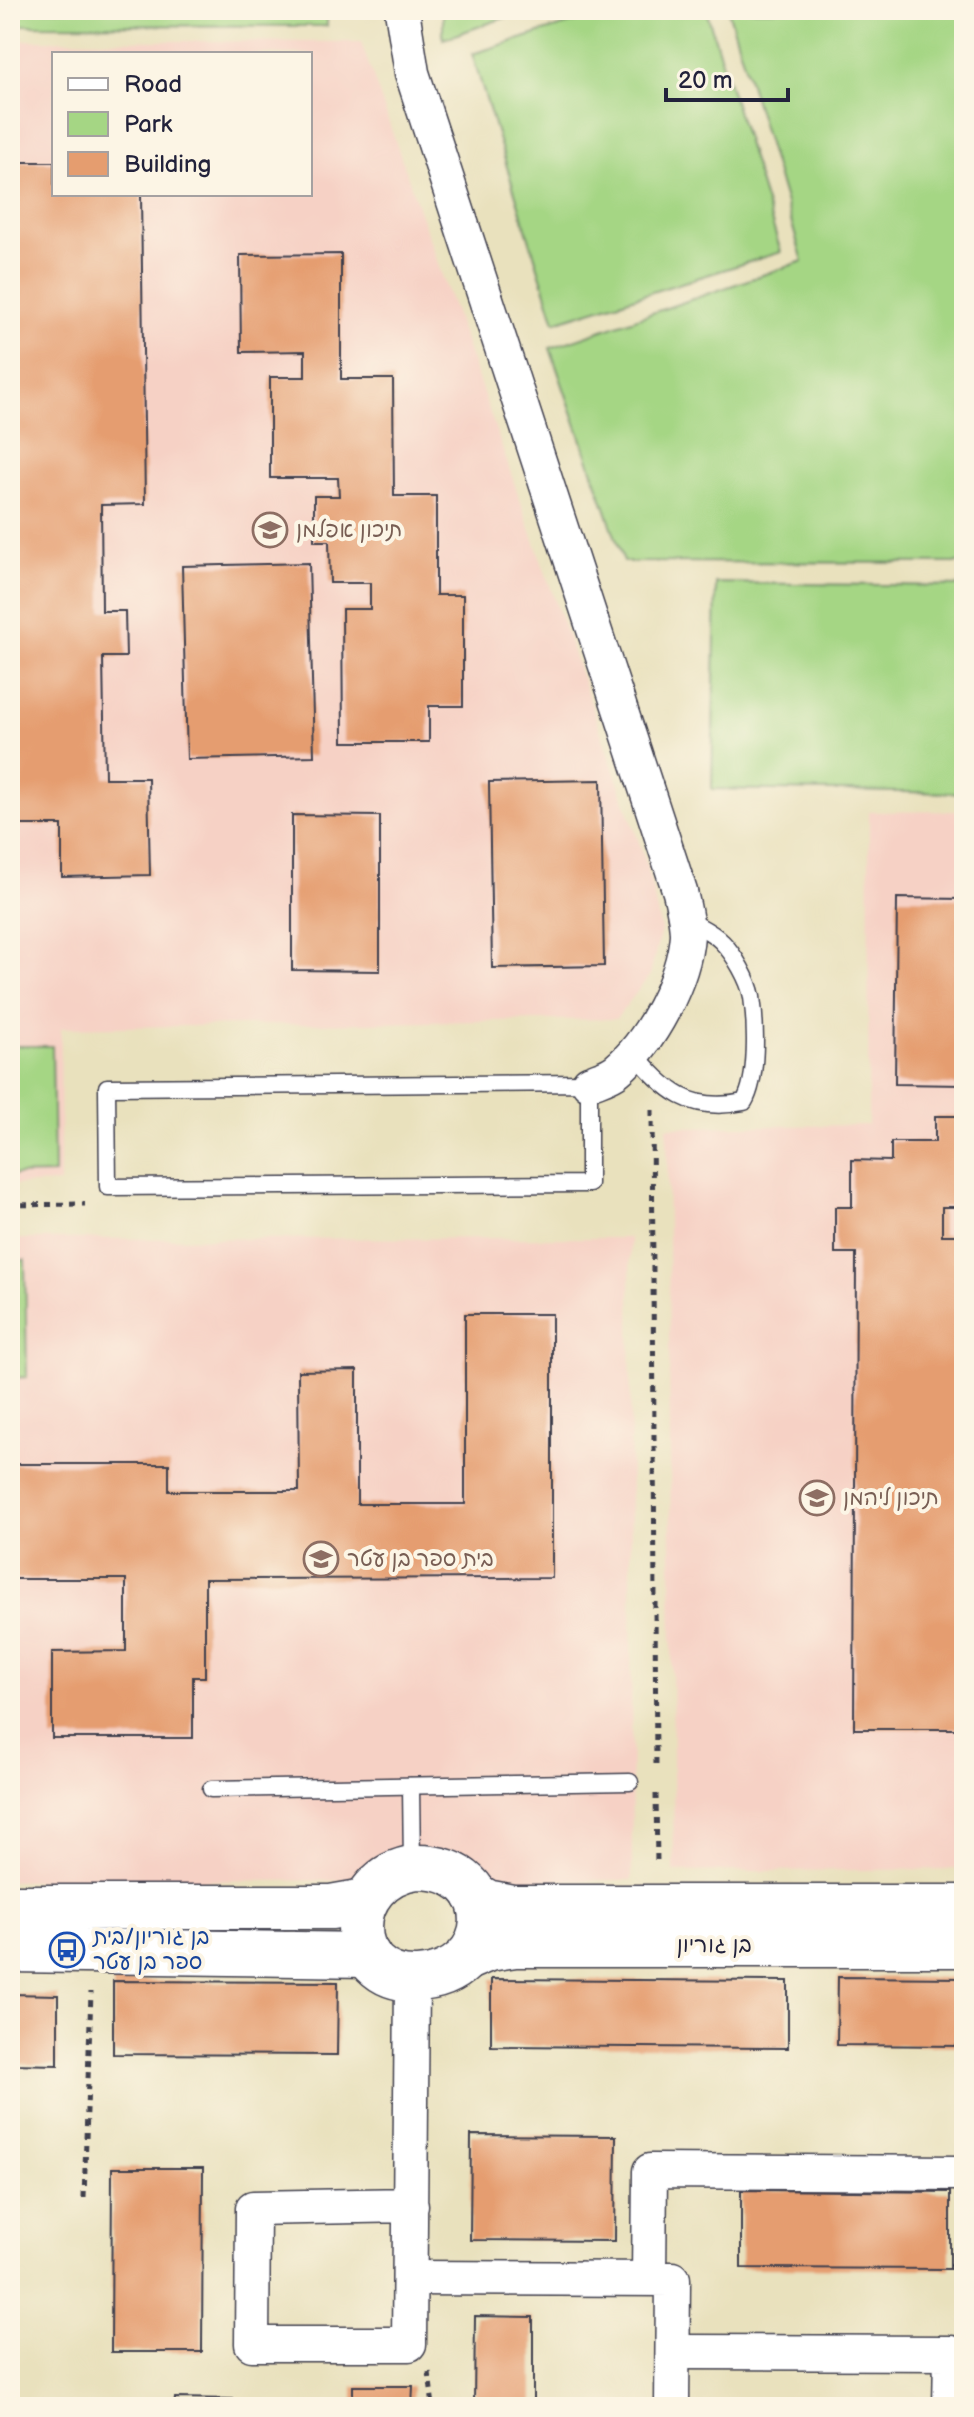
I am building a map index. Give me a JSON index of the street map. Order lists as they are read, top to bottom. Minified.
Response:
{"streets":{"street":["בן גוריון"]},"places":{"school or university":["תיכון אפלמן","תיכון ליהמן","בית ספר בן עטר"],"bus stop":["בן גוריון/בית ספר בן עטר"]},"legend":["Road","Park","Building"],"scale_bar":"20 m"}
